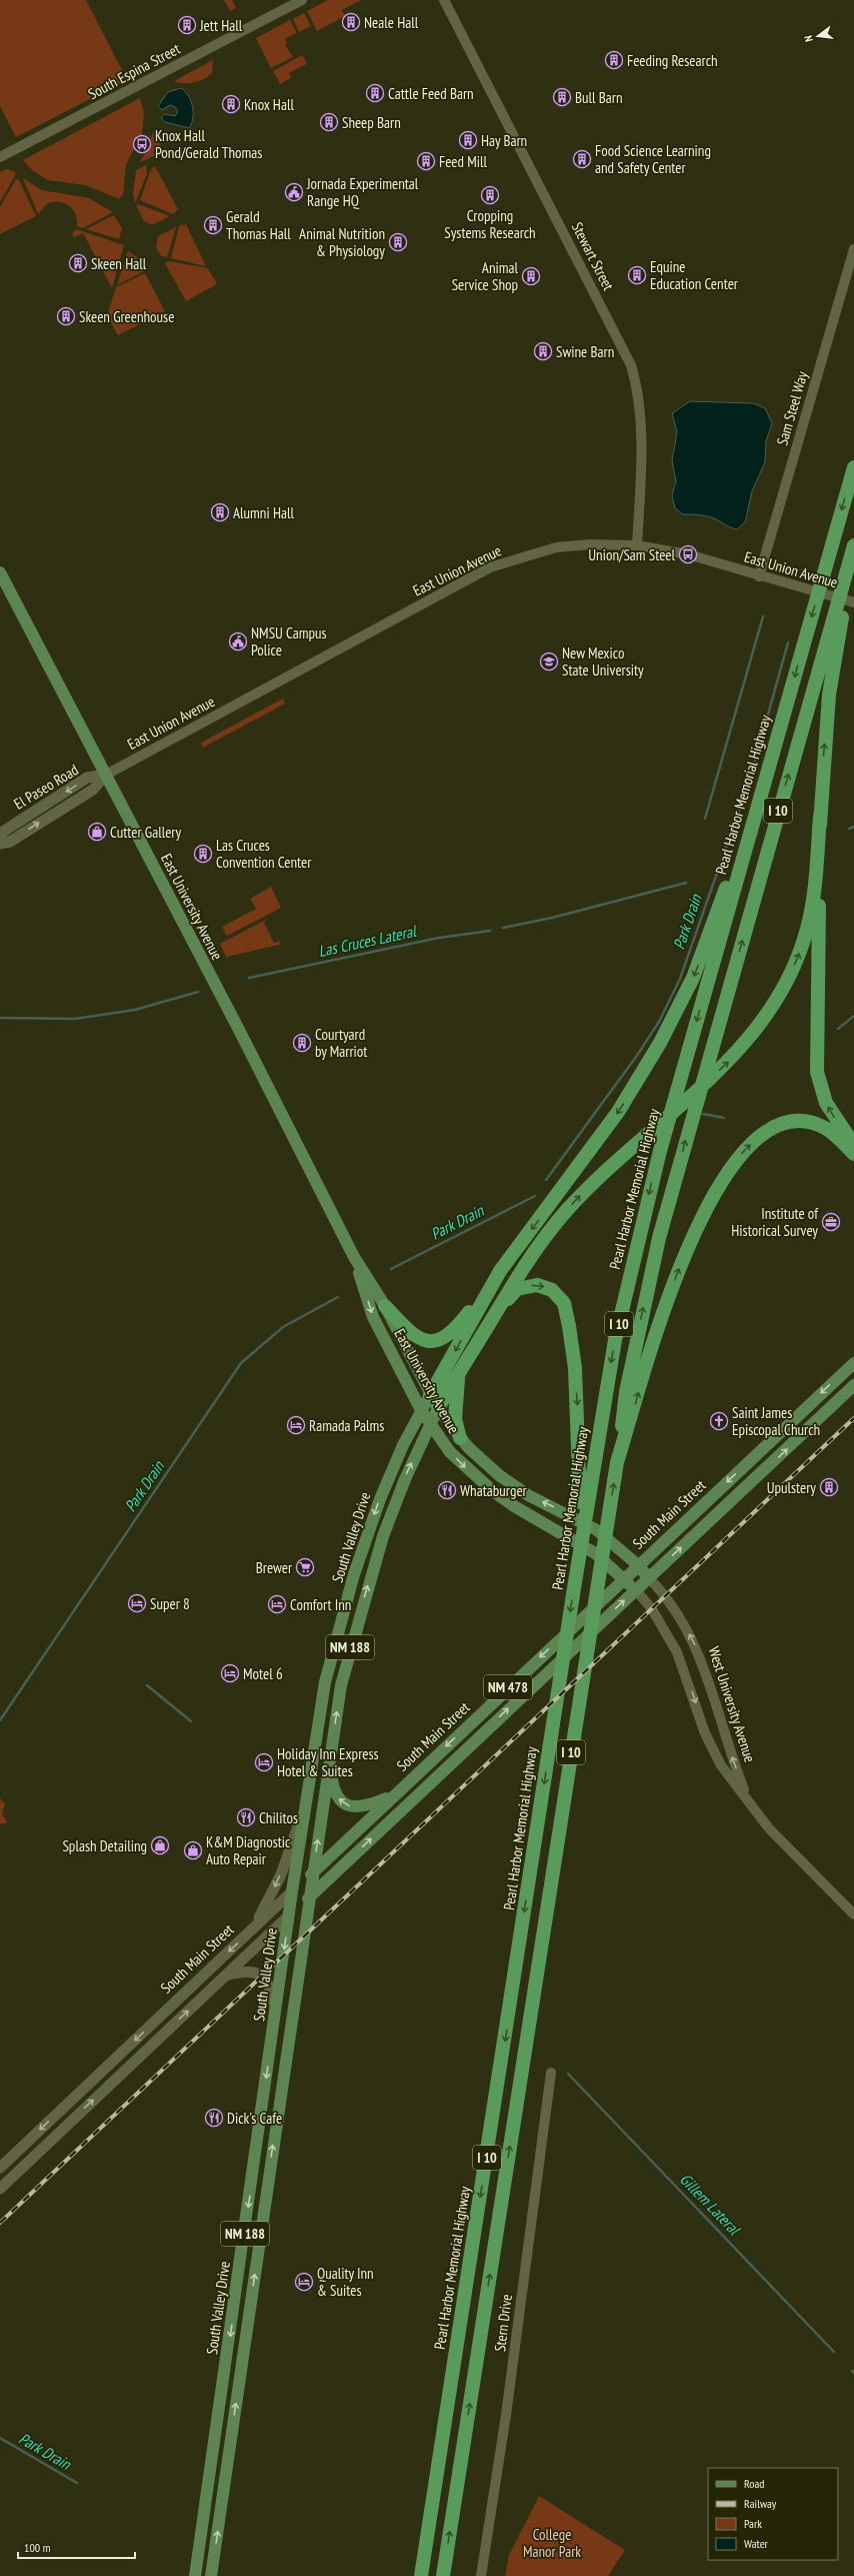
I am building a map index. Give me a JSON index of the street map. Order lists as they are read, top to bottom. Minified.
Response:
{"streets":{"highway":["Pearl Harbor Memorial Highway","I 10"],"main road":["El Paseo Road","East University Avenue","South Main Street","South Valley Drive","NM 188","NM 478","West University Avenue"],"street":["South Espina Street","Stewart Street","Sam Steel Way","East Union Avenue","Stern Drive"]},"crossings":[["Stewart Street","East Union Avenue"],["Sam Steel Way","East Union Avenue"],["East Union Avenue","El Paseo Road"],["East Union Avenue","East University Avenue"],["El Paseo Road","East University Avenue"],["East University Avenue","South Main Street"],["East University Avenue","South Valley Drive"],["East University Avenue","West University Avenue"],["South Main Street","South Valley Drive"],["South Main Street","West University Avenue"]],"water":["Park Drain","Las Cruces Lateral","Gillem Lateral"],"parks":["College Manor Park"],"places":{"building":["Neale Hall","Jett Hall","Feeding Research","Cattle Feed Barn","Bull Barn","Knox Hall","Sheep Barn","Hay Barn","Food Science Learning and Safety Center","Feed Mill","Cropping Systems Research","Gerald Thomas Hall","Animal Nutrition & Physiology","Skeen Hall","Equine Education Center","Animal Service Shop","Skeen Greenhouse","Swine Barn","Alumni Hall","Las Cruces Convention Center","Courtyard by Marriot","Upulstery"],"bus stop":["Knox Hall Pond/Gerald Thomas","Union/Sam Steel"],"public building":["Jornada Experimental Range HQ","NMSU Campus Police"],"school or university":["New Mexico State University"],"shop":["Cutter Gallery","Splash Detailing","K&M Diagnostic Auto Repair"],"office":["Institute of Historical Survey"],"church":["Saint James Episcopal Church"],"hotel":["Ramada Palms","Super 8","Comfort Inn","Motel 6","Holiday Inn Express Hotel & Suites","Quality Inn & Suites"],"restaurant":["Whataburger","Chilitos","Dick's Cafe"],"supermarket":["Brewer"]},"legend":["Road","Railway","Park","Water"],"scale_bar":"100 m","north":"left"}
